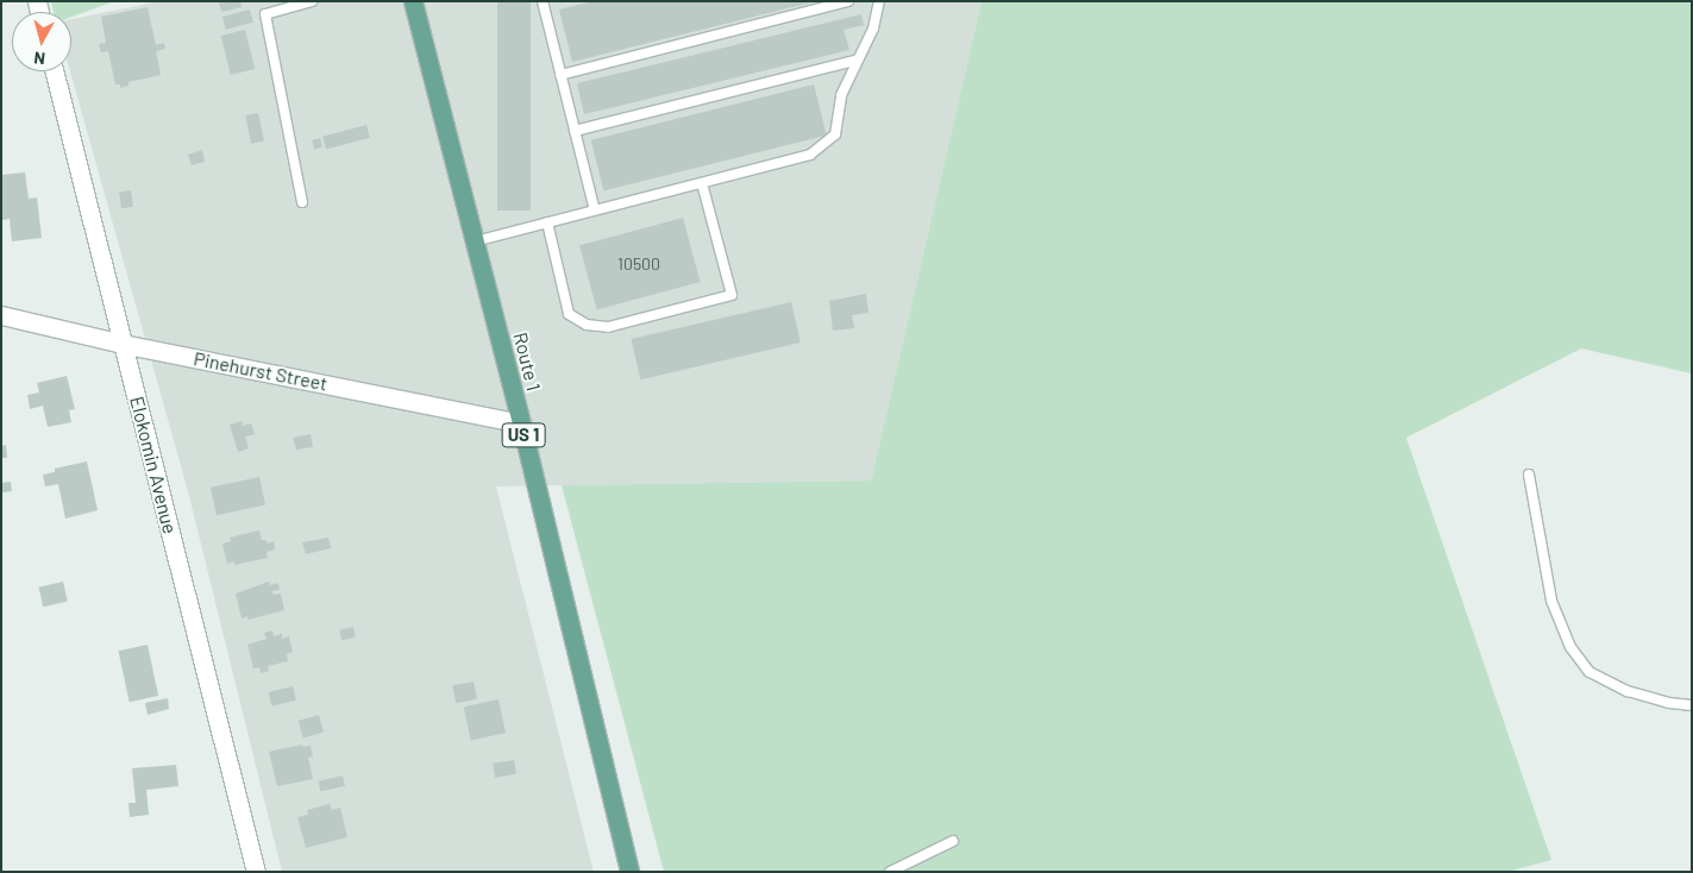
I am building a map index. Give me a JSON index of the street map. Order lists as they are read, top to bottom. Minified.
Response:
{"streets":{"main road":["Route 1","US 1"],"street":["Pinehurst Street","Elokomin Avenue"]},"crossings":[["Route 1","Pinehurst Street"],["Pinehurst Street","Elokomin Avenue"]],"house_numbers":["10500"],"north":"bottom"}
